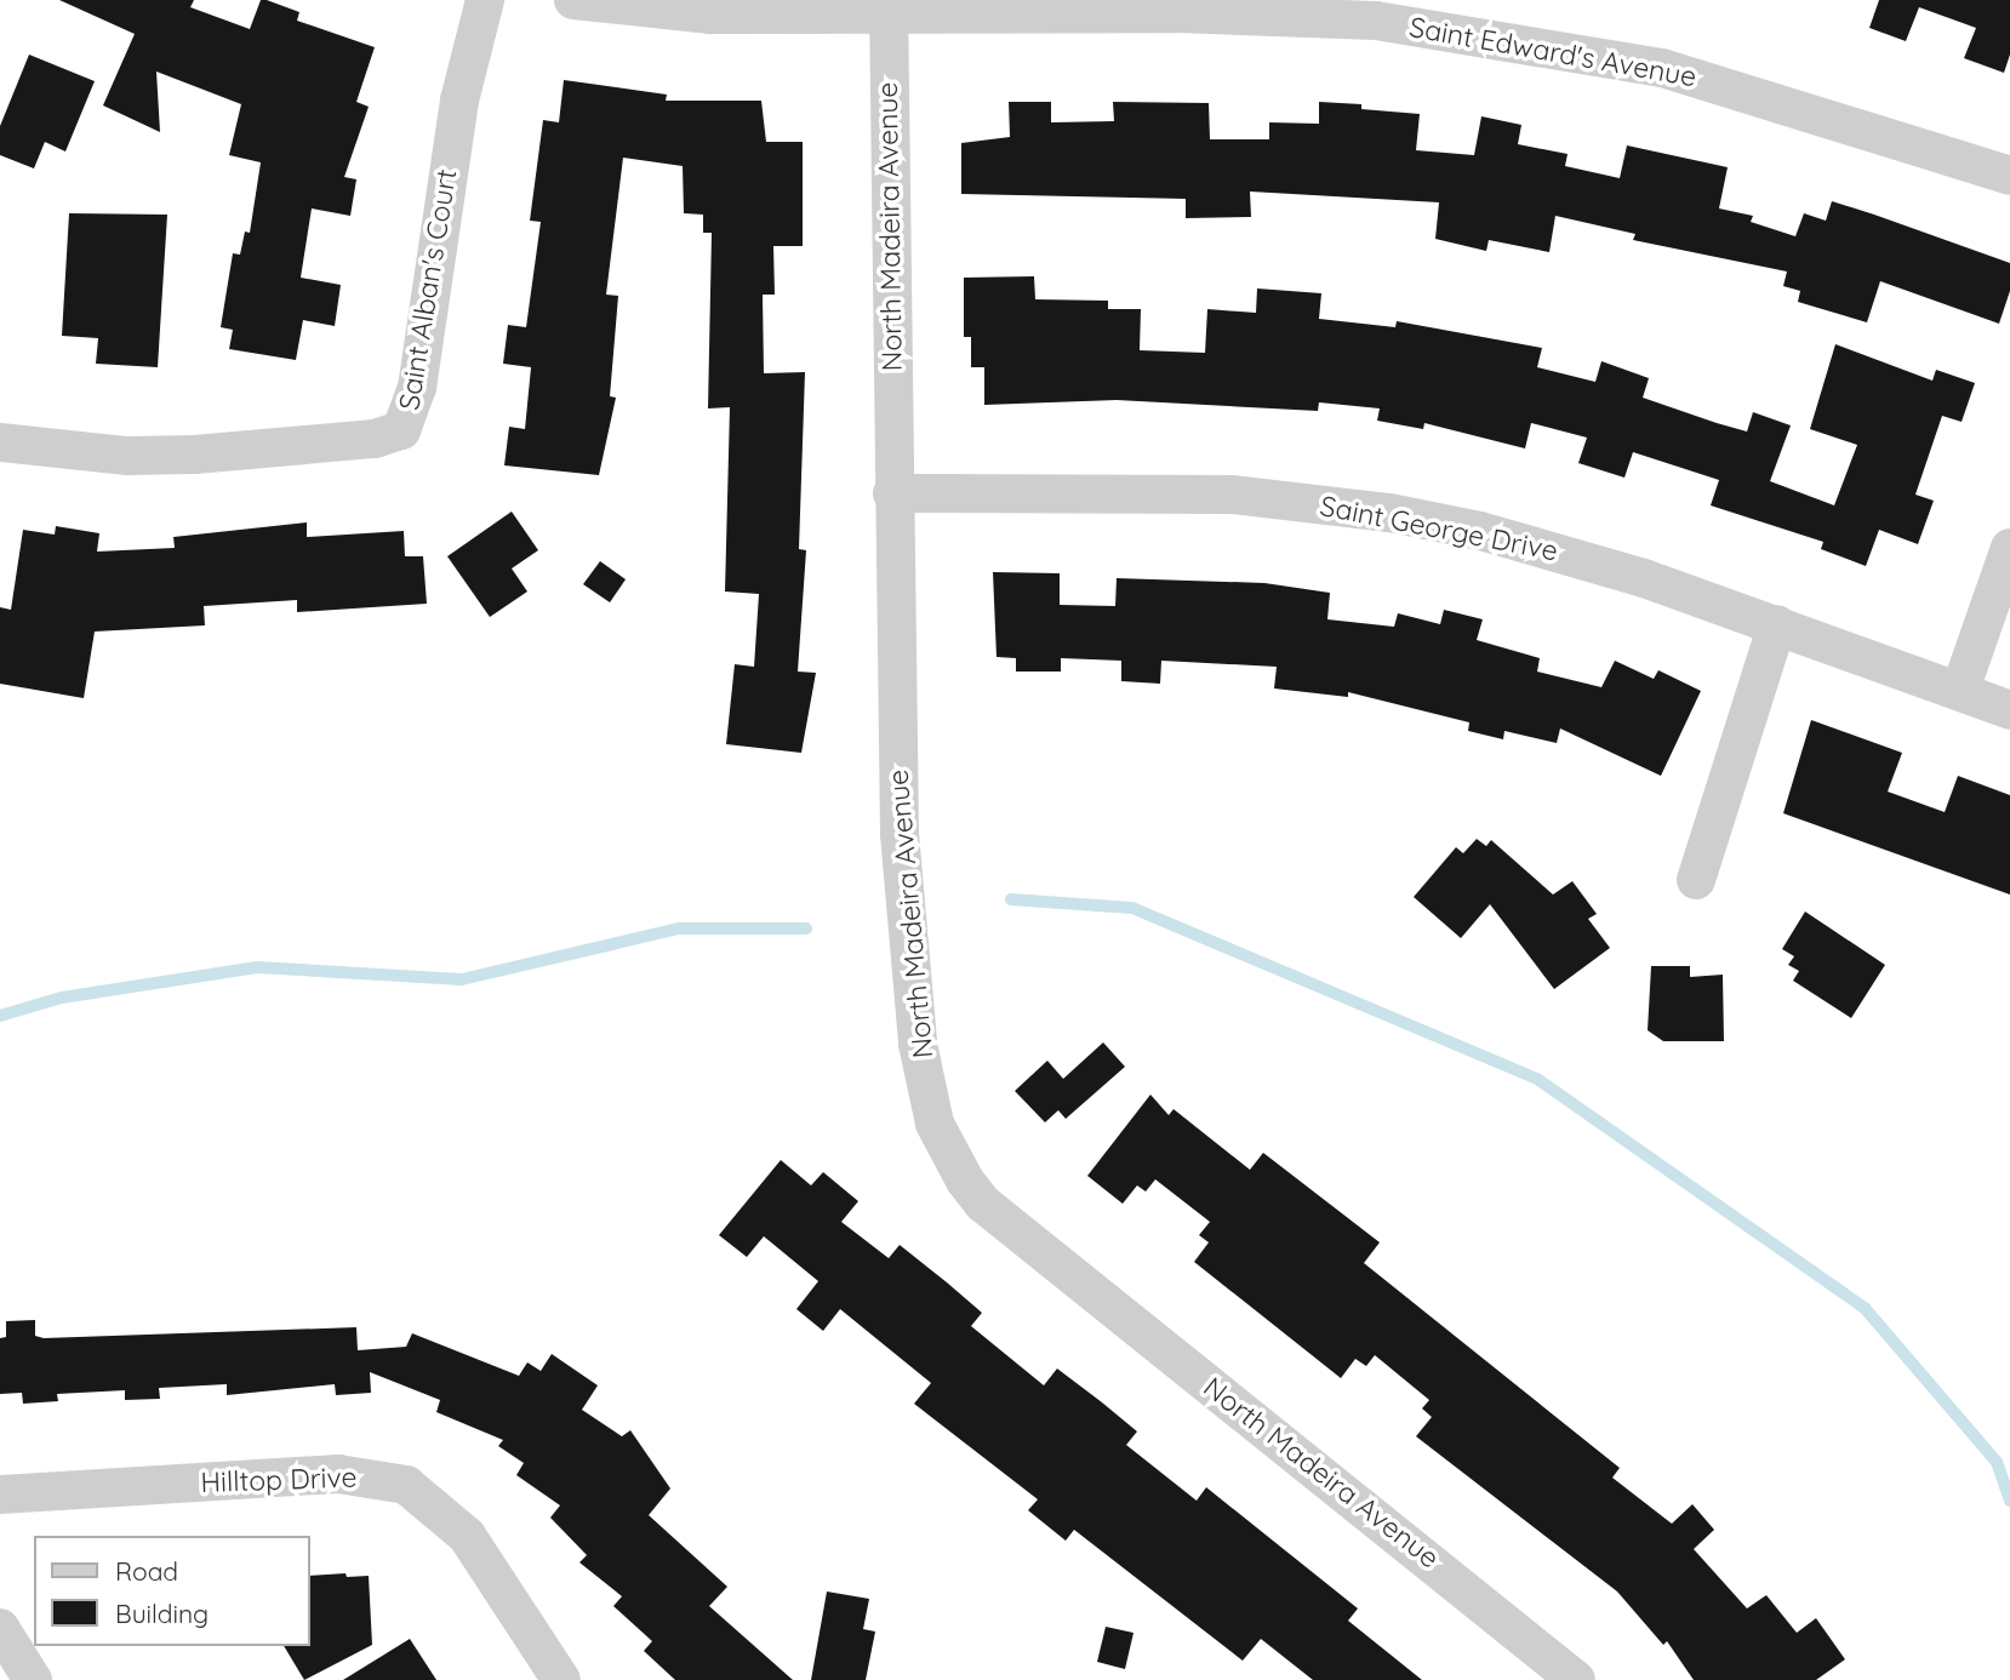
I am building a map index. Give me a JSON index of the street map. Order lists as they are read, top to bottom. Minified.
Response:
{"streets":{"street":["Saint Edward's Avenue","North Madeira Avenue","Saint Alban's Court","Saint George Drive","Hilltop Drive"]},"crossings":[["Saint Edward's Avenue","North Madeira Avenue"],["North Madeira Avenue","Saint George Drive"]],"legend":["Road","Building"]}
